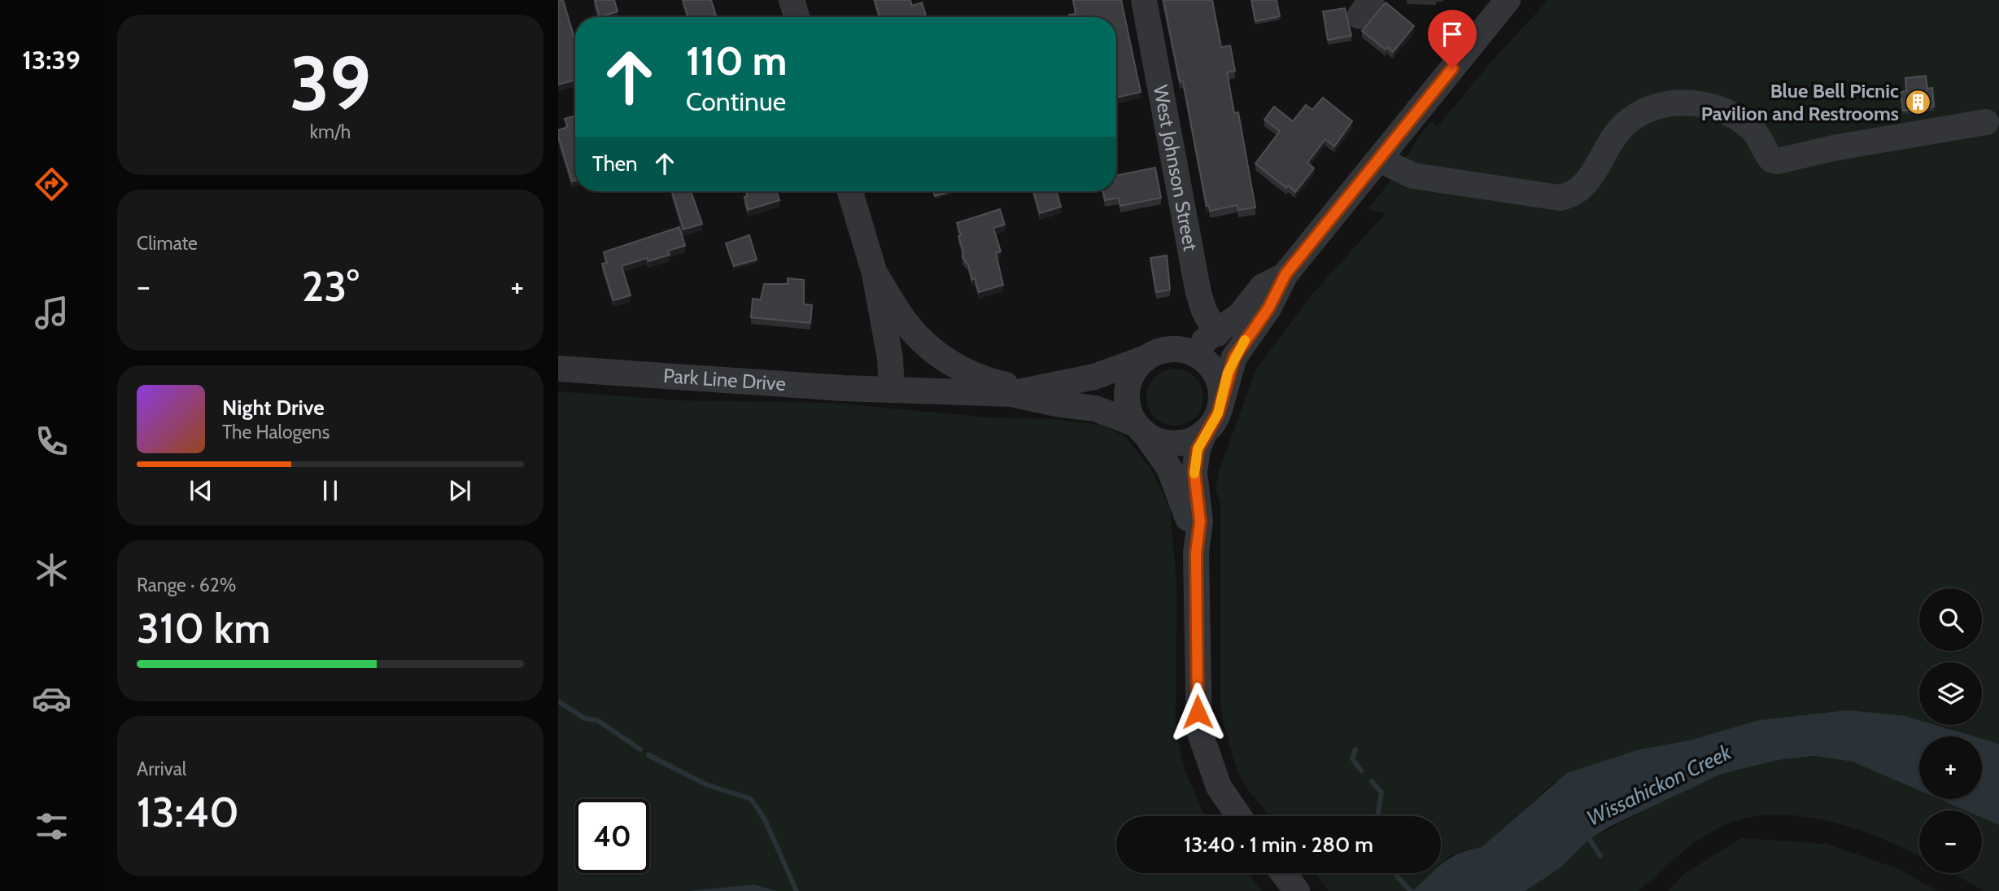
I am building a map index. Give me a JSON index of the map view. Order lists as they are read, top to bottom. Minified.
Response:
{"streets":{"street":["West Johnson Street","Park Line Drive"]},"water":["Wissahickon Creek"],"places":{"building":["Blue Bell Picnic Pavilion and Restrooms"]},"page":{"tabs":"13:39","tile":[["39","km/h"],"Climate",["Range · 62%","310 km"],["Arrival","13:40"]],"turn":["110 m","Continue"],"then":"Then","heat":["−","23°","+"],"song":["Night Drive","The Halogens"],"map_buttons":["+","−"],"limit":"40","trip":"13:40 · 1 min · 280 m"}}
